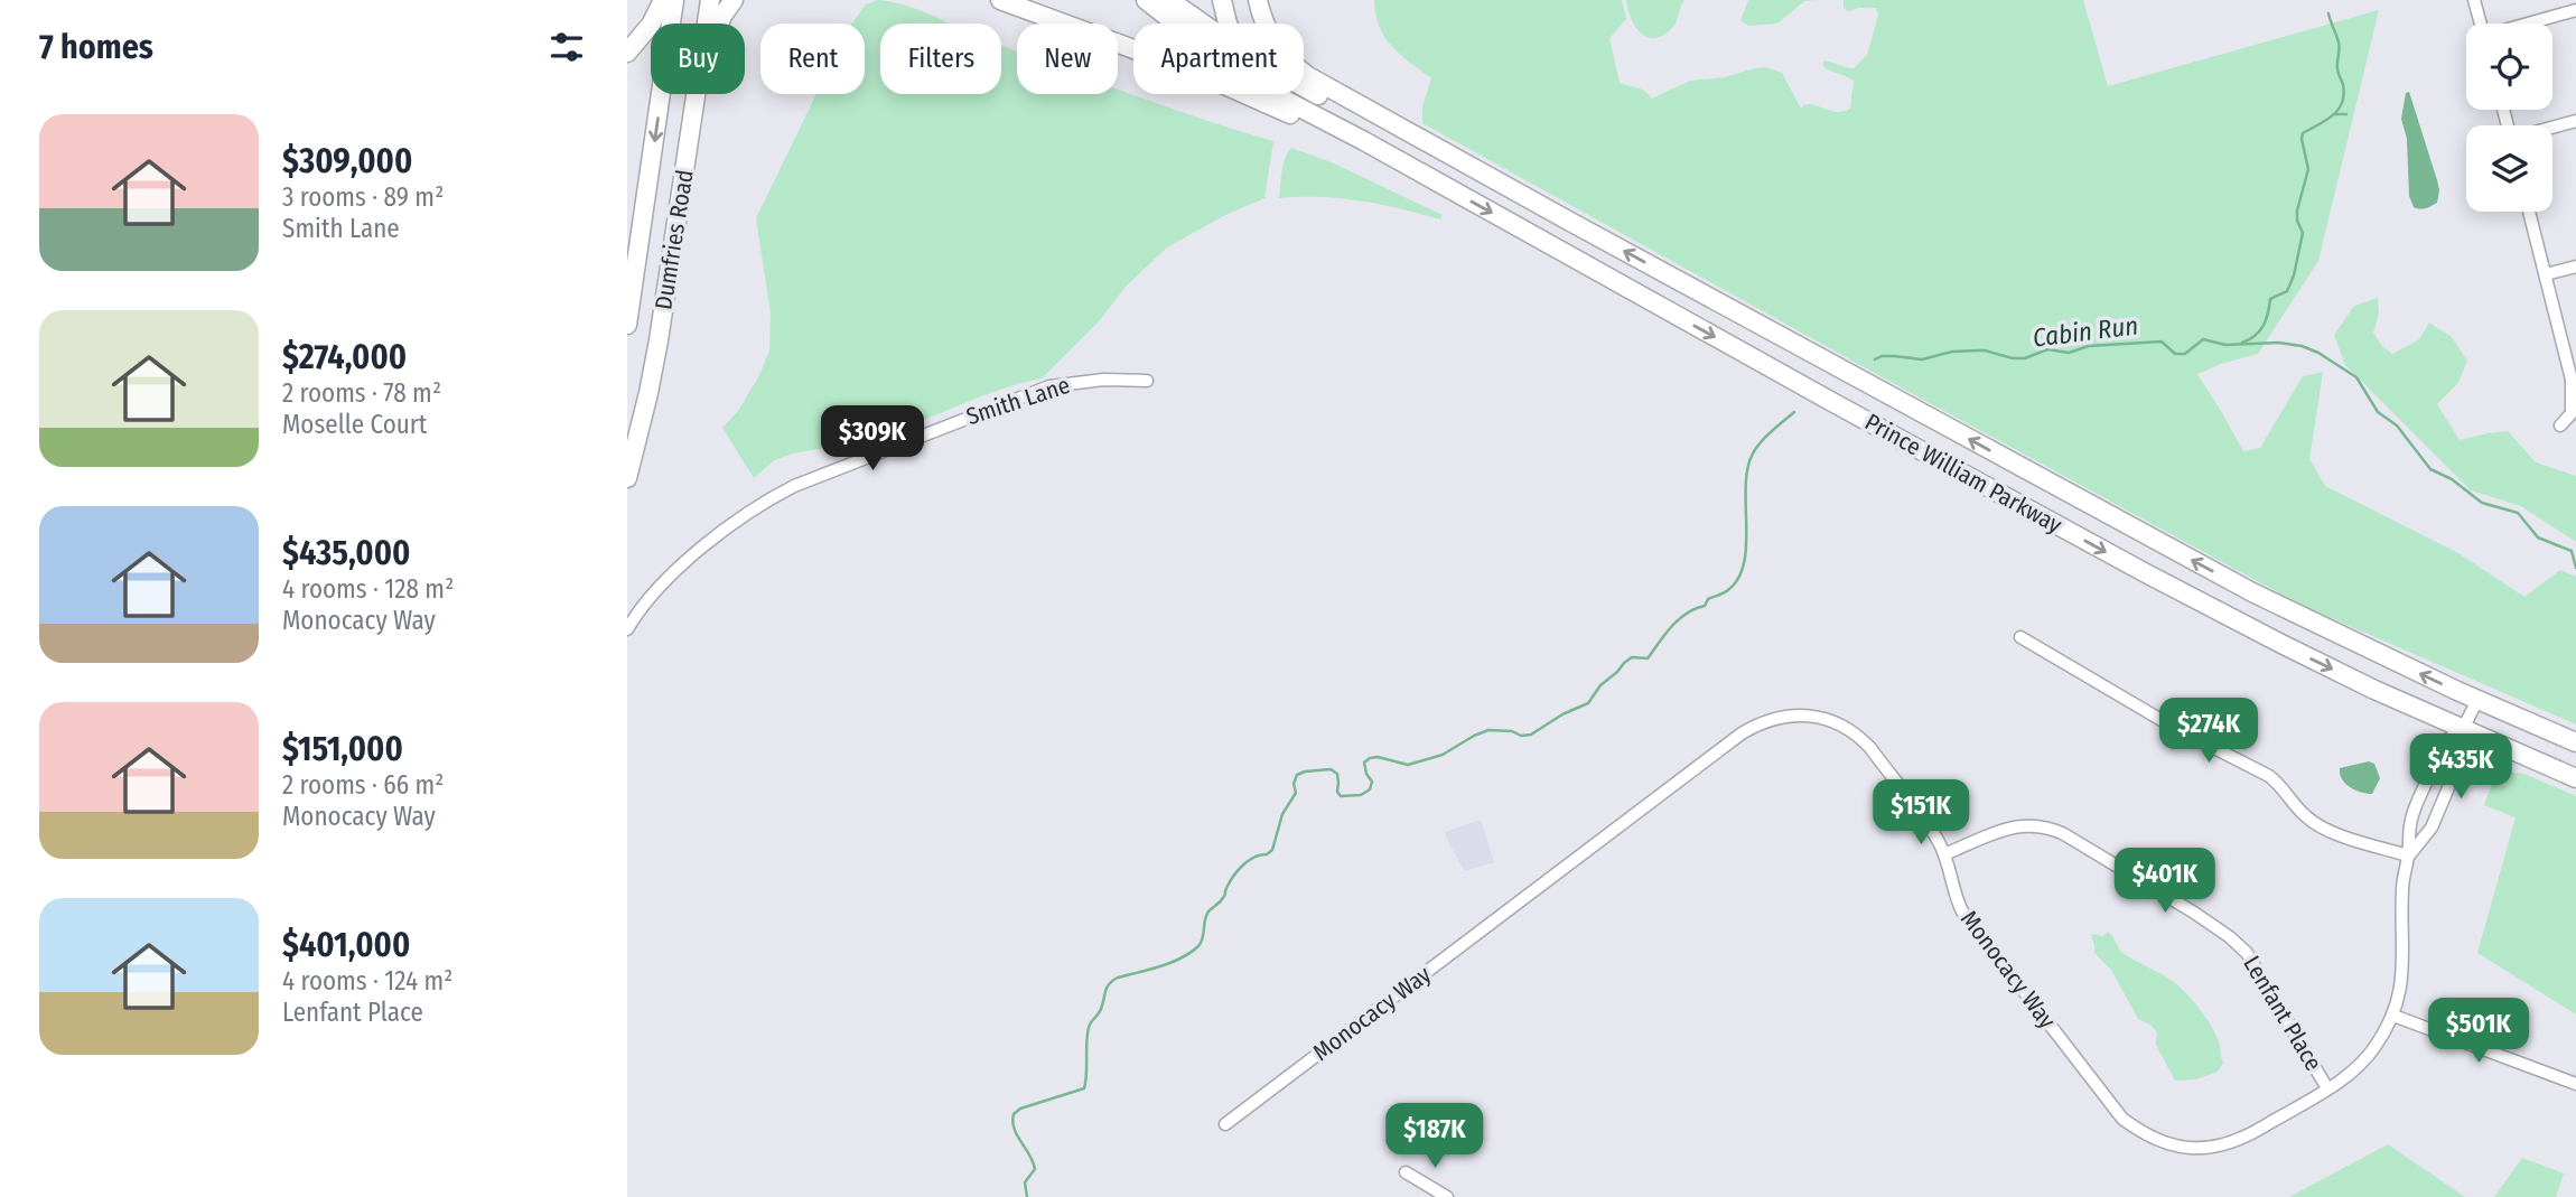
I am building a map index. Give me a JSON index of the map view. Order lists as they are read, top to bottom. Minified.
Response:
{"streets":{"highway":["Dumfries Road","Prince William Parkway"],"street":["Smith Lane","Monocacy Way","Lenfant Place"]},"crossings":[["Prince William Parkway","Monocacy Way"],["Monocacy Way","Lenfant Place"]],"water":["Cabin Run"],"page":{"heading":"7 homes","chip":["Buy","Rent","Filters","New","Apartment"],"list":[{"name":"$309,000","note":"3 rooms · 89 m² · Smith Lane"},{"name":"$274,000","note":"2 rooms · 78 m² · Moselle Court"},{"name":"$435,000","note":"4 rooms · 128 m² · Monocacy Way"},{"name":"$151,000","note":"2 rooms · 66 m² · Monocacy Way"},{"name":"$401,000","note":"4 rooms · 124 m² · Lenfant Place"}],"price":["$309K","$274K","$435K","$151K","$401K","$501K","$187K"]}}
